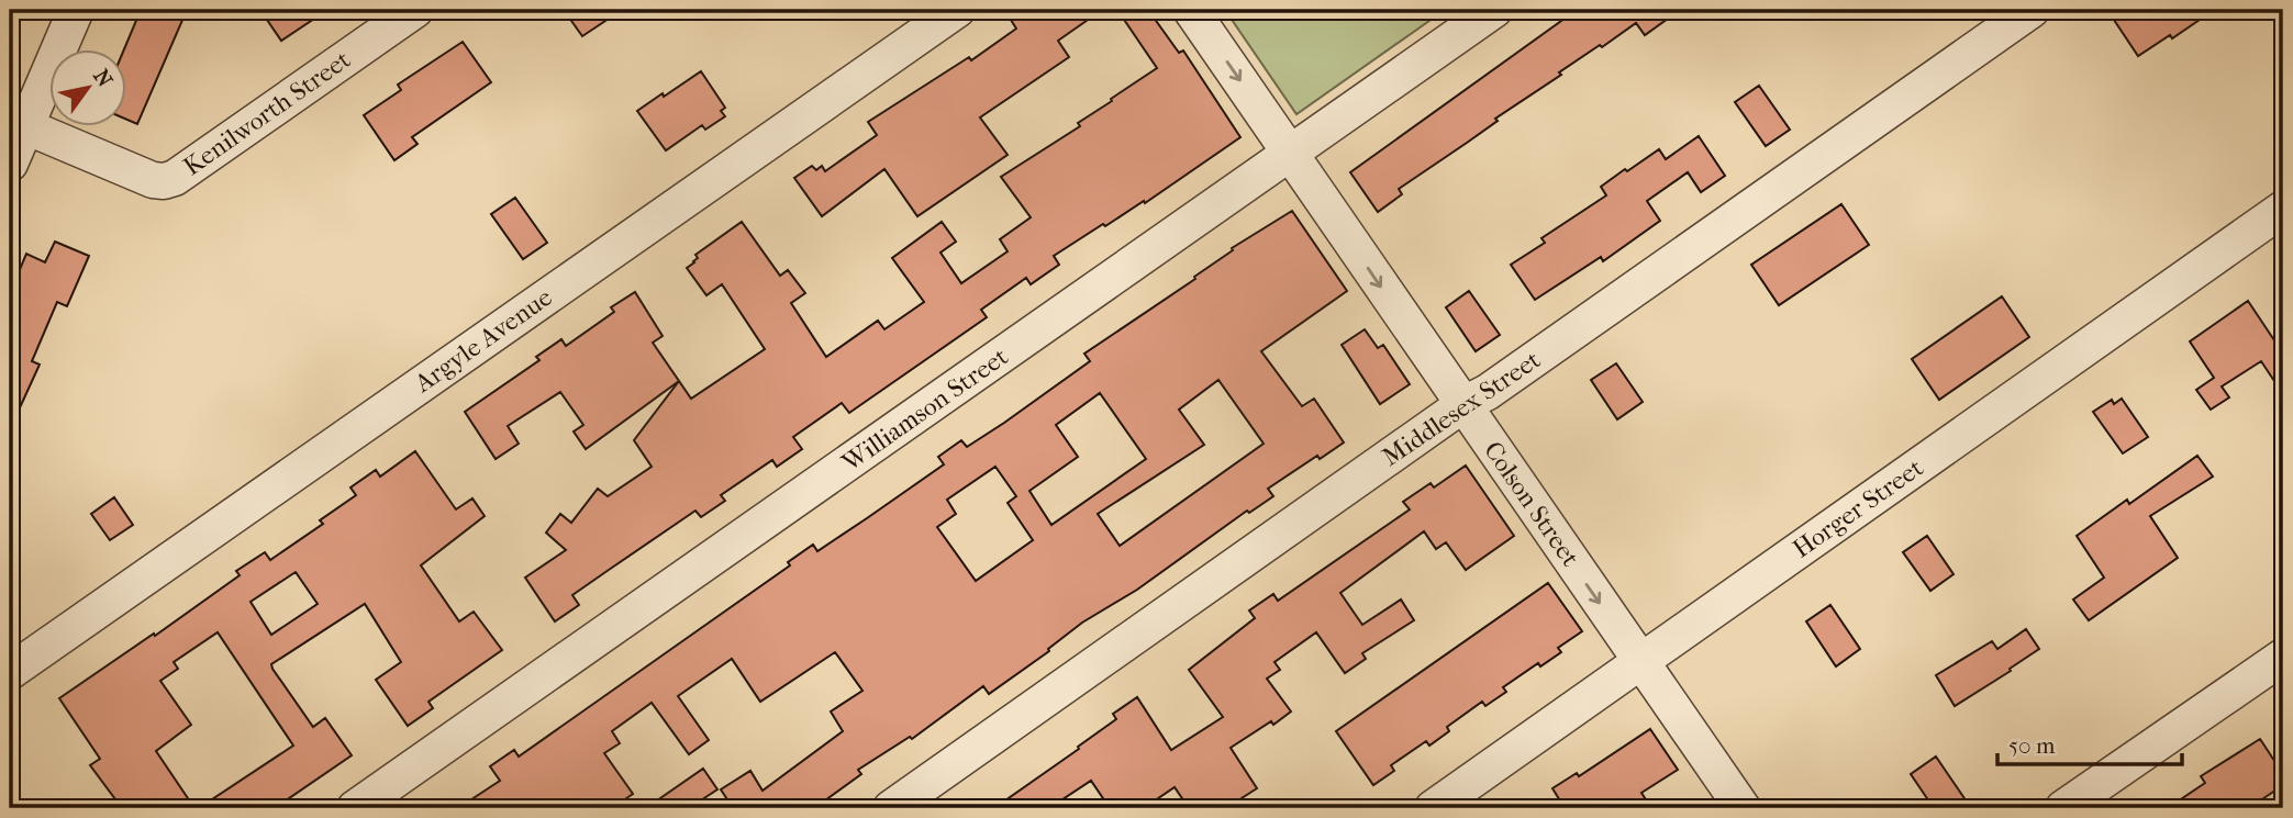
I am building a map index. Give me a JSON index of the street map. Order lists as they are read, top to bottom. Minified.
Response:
{"streets":{"street":["Kenilworth Street","Argyle Avenue","Middlesex Street","Williamson Street","Colson Street","Horger Street"]},"crossings":[["Middlesex Street","Colson Street"],["Williamson Street","Colson Street"],["Colson Street","Horger Street"]],"one_way":["Colson Street"],"scale_bar":"50 m","north":"top right"}
